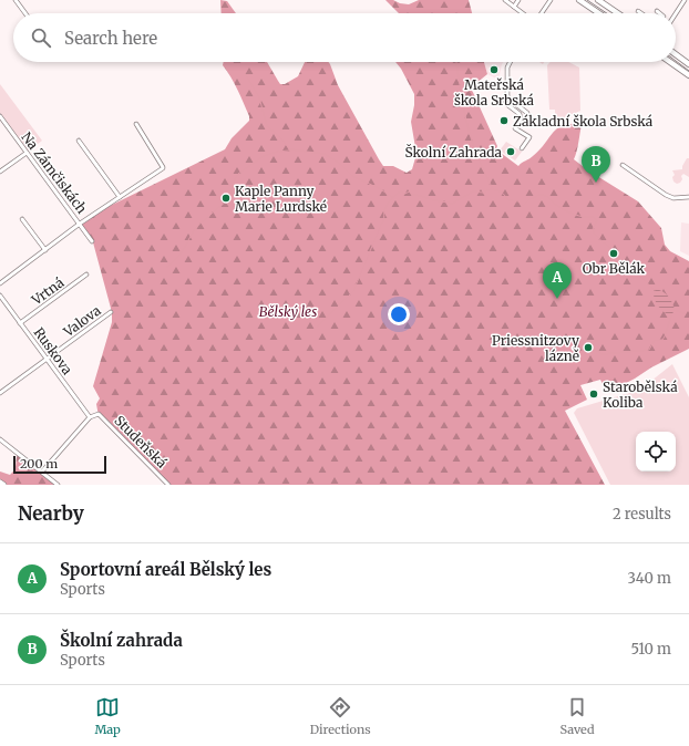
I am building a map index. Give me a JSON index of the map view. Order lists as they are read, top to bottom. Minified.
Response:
{"streets":{"street":["Na Zámčiskách","Vrtná","Valova","Ruskova","Studeňská"]},"crossings":[["Vrtná","Ruskova"],["Valova","Ruskova"],["Ruskova","Studeňská"]],"parks":["Bělský les"],"places":["Mateřská škola Srbská","Základní škola Srbská","Školní Zahrada","Kaple Panny Marie Lurdské","Obr Bělák","Priessnitzovy lázně","Starobělská Koliba"],"scale_bar":"200 m","page":{"search":"Search here","pins":["B","A"],"scale":"200 m","heading":["Nearby","2 results"],"list":[{"mark":"A","name":"Sportovní areál Bělský les","note":"Sports","value":"340 m"},{"mark":"B","name":"Školní zahrada","note":"Sports","value":"510 m"}],"nav":["Map","Directions","Saved"]}}
